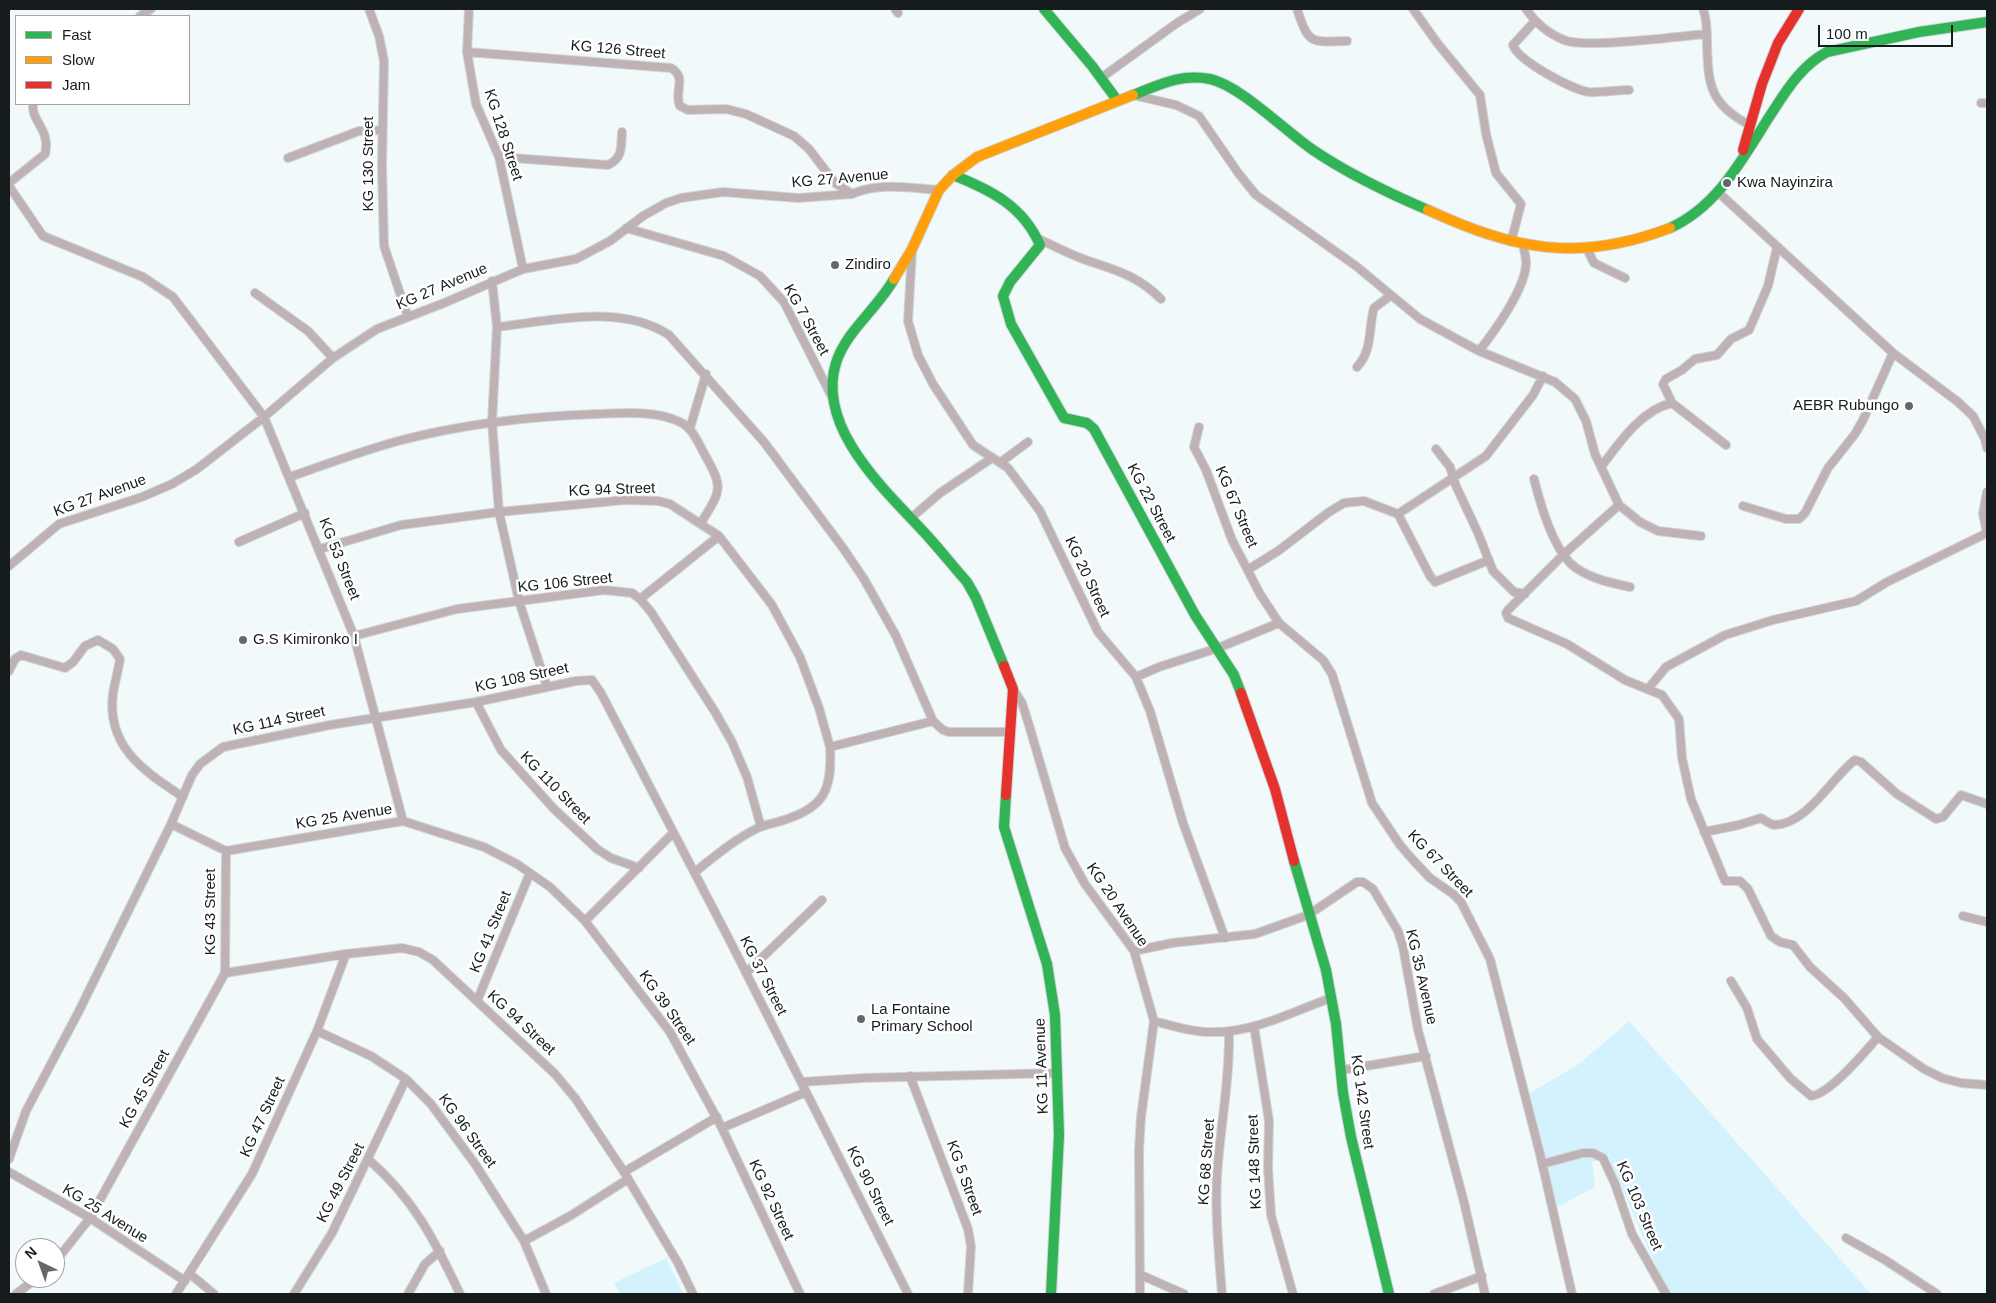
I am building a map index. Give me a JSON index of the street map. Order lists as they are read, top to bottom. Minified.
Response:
{"streets":{"main road":["KG 22 Street","KG 11 Avenue","KG 142 Street"],"street":["KG 126 Street","KG 128 Street","KG 130 Street","KG 27 Avenue","KG 7 Street","KG 94 Street","KG 67 Street","KG 53 Street","KG 20 Street","KG 106 Street","KG 108 Street","KG 114 Street","KG 110 Street","KG 25 Avenue","KG 20 Avenue","KG 43 Street","KG 41 Street","KG 37 Street","KG 35 Avenue","KG 39 Street","KG 45 Street","KG 47 Street","KG 96 Street","KG 68 Street","KG 148 Street","KG 5 Street","KG 49 Street","KG 90 Street","KG 92 Street","KG 103 Street"]},"crossings":[["KG 126 Street","KG 128 Street"],["KG 126 Street","KG 27 Avenue"],["KG 128 Street","KG 27 Avenue"],["KG 130 Street","KG 27 Avenue"],["KG 27 Avenue","KG 7 Street"],["KG 27 Avenue","KG 53 Street"],["KG 94 Street","KG 53 Street"],["KG 94 Street","KG 43 Street"],["KG 94 Street","KG 41 Street"],["KG 94 Street","KG 45 Street"],["KG 94 Street","KG 47 Street"],["KG 22 Street","KG 35 Avenue"],["KG 22 Street","KG 142 Street"],["KG 67 Street","KG 103 Street"],["KG 53 Street","KG 106 Street"],["KG 53 Street","KG 108 Street"],["KG 53 Street","KG 114 Street"],["KG 53 Street","KG 25 Avenue"],["KG 20 Street","KG 35 Avenue"],["KG 108 Street","KG 114 Street"],["KG 108 Street","KG 110 Street"],["KG 25 Avenue","KG 43 Street"],["KG 25 Avenue","KG 41 Street"],["KG 25 Avenue","KG 39 Street"],["KG 25 Avenue","KG 45 Street"],["KG 25 Avenue","KG 47 Street"],["KG 20 Avenue","KG 35 Avenue"],["KG 20 Avenue","KG 11 Avenue"],["KG 43 Street","KG 45 Street"],["KG 37 Street","KG 90 Street"],["KG 35 Avenue","KG 142 Street"],["KG 39 Street","KG 92 Street"],["KG 47 Street","KG 96 Street"],["KG 96 Street","KG 49 Street"]],"places":["Kwa Nayinzira","Zindiro","AEBR Rubungo","G.S Kimironko I","La Fontaine Primary School"],"legend":["Fast","Slow","Jam"],"scale_bar":"100 m","north":"top left"}
